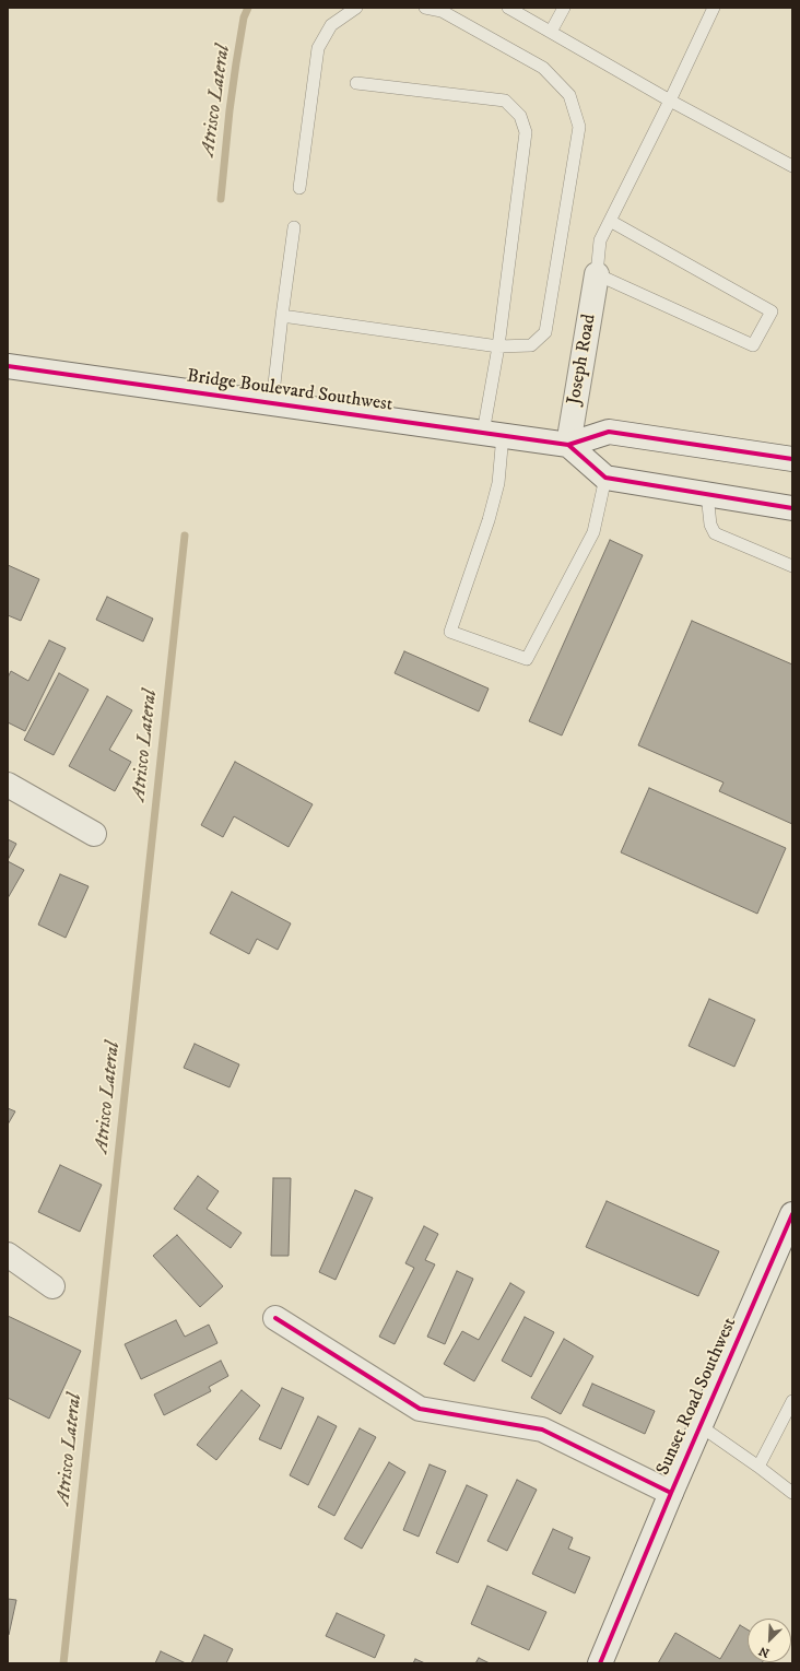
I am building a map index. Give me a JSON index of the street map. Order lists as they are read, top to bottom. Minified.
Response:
{"streets":{"street":["Joseph Road","Bridge Boulevard Southwest","Sunset Road Southwest"]},"crossings":[["Joseph Road","Bridge Boulevard Southwest"]],"water":["Atrisco Lateral"],"north":"bottom left"}
